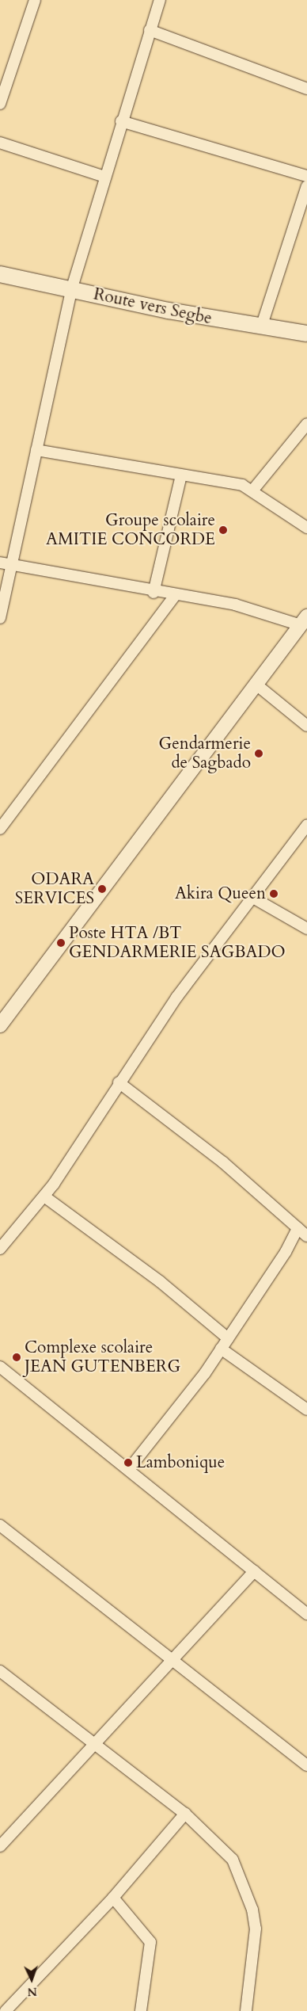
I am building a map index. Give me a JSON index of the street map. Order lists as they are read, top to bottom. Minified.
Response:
{"streets":{"main road":["Route vers Segbe"]},"places":["Groupe scolaire AMITIE CONCORDE","Gendarmerie de Sagbado","ODARA SERVICES","Akira Queen","Poste HTA /BT GENDARMERIE SAGBADO","Complexe scolaire JEAN GUTENBERG","Lambonique"],"north":"bottom"}
